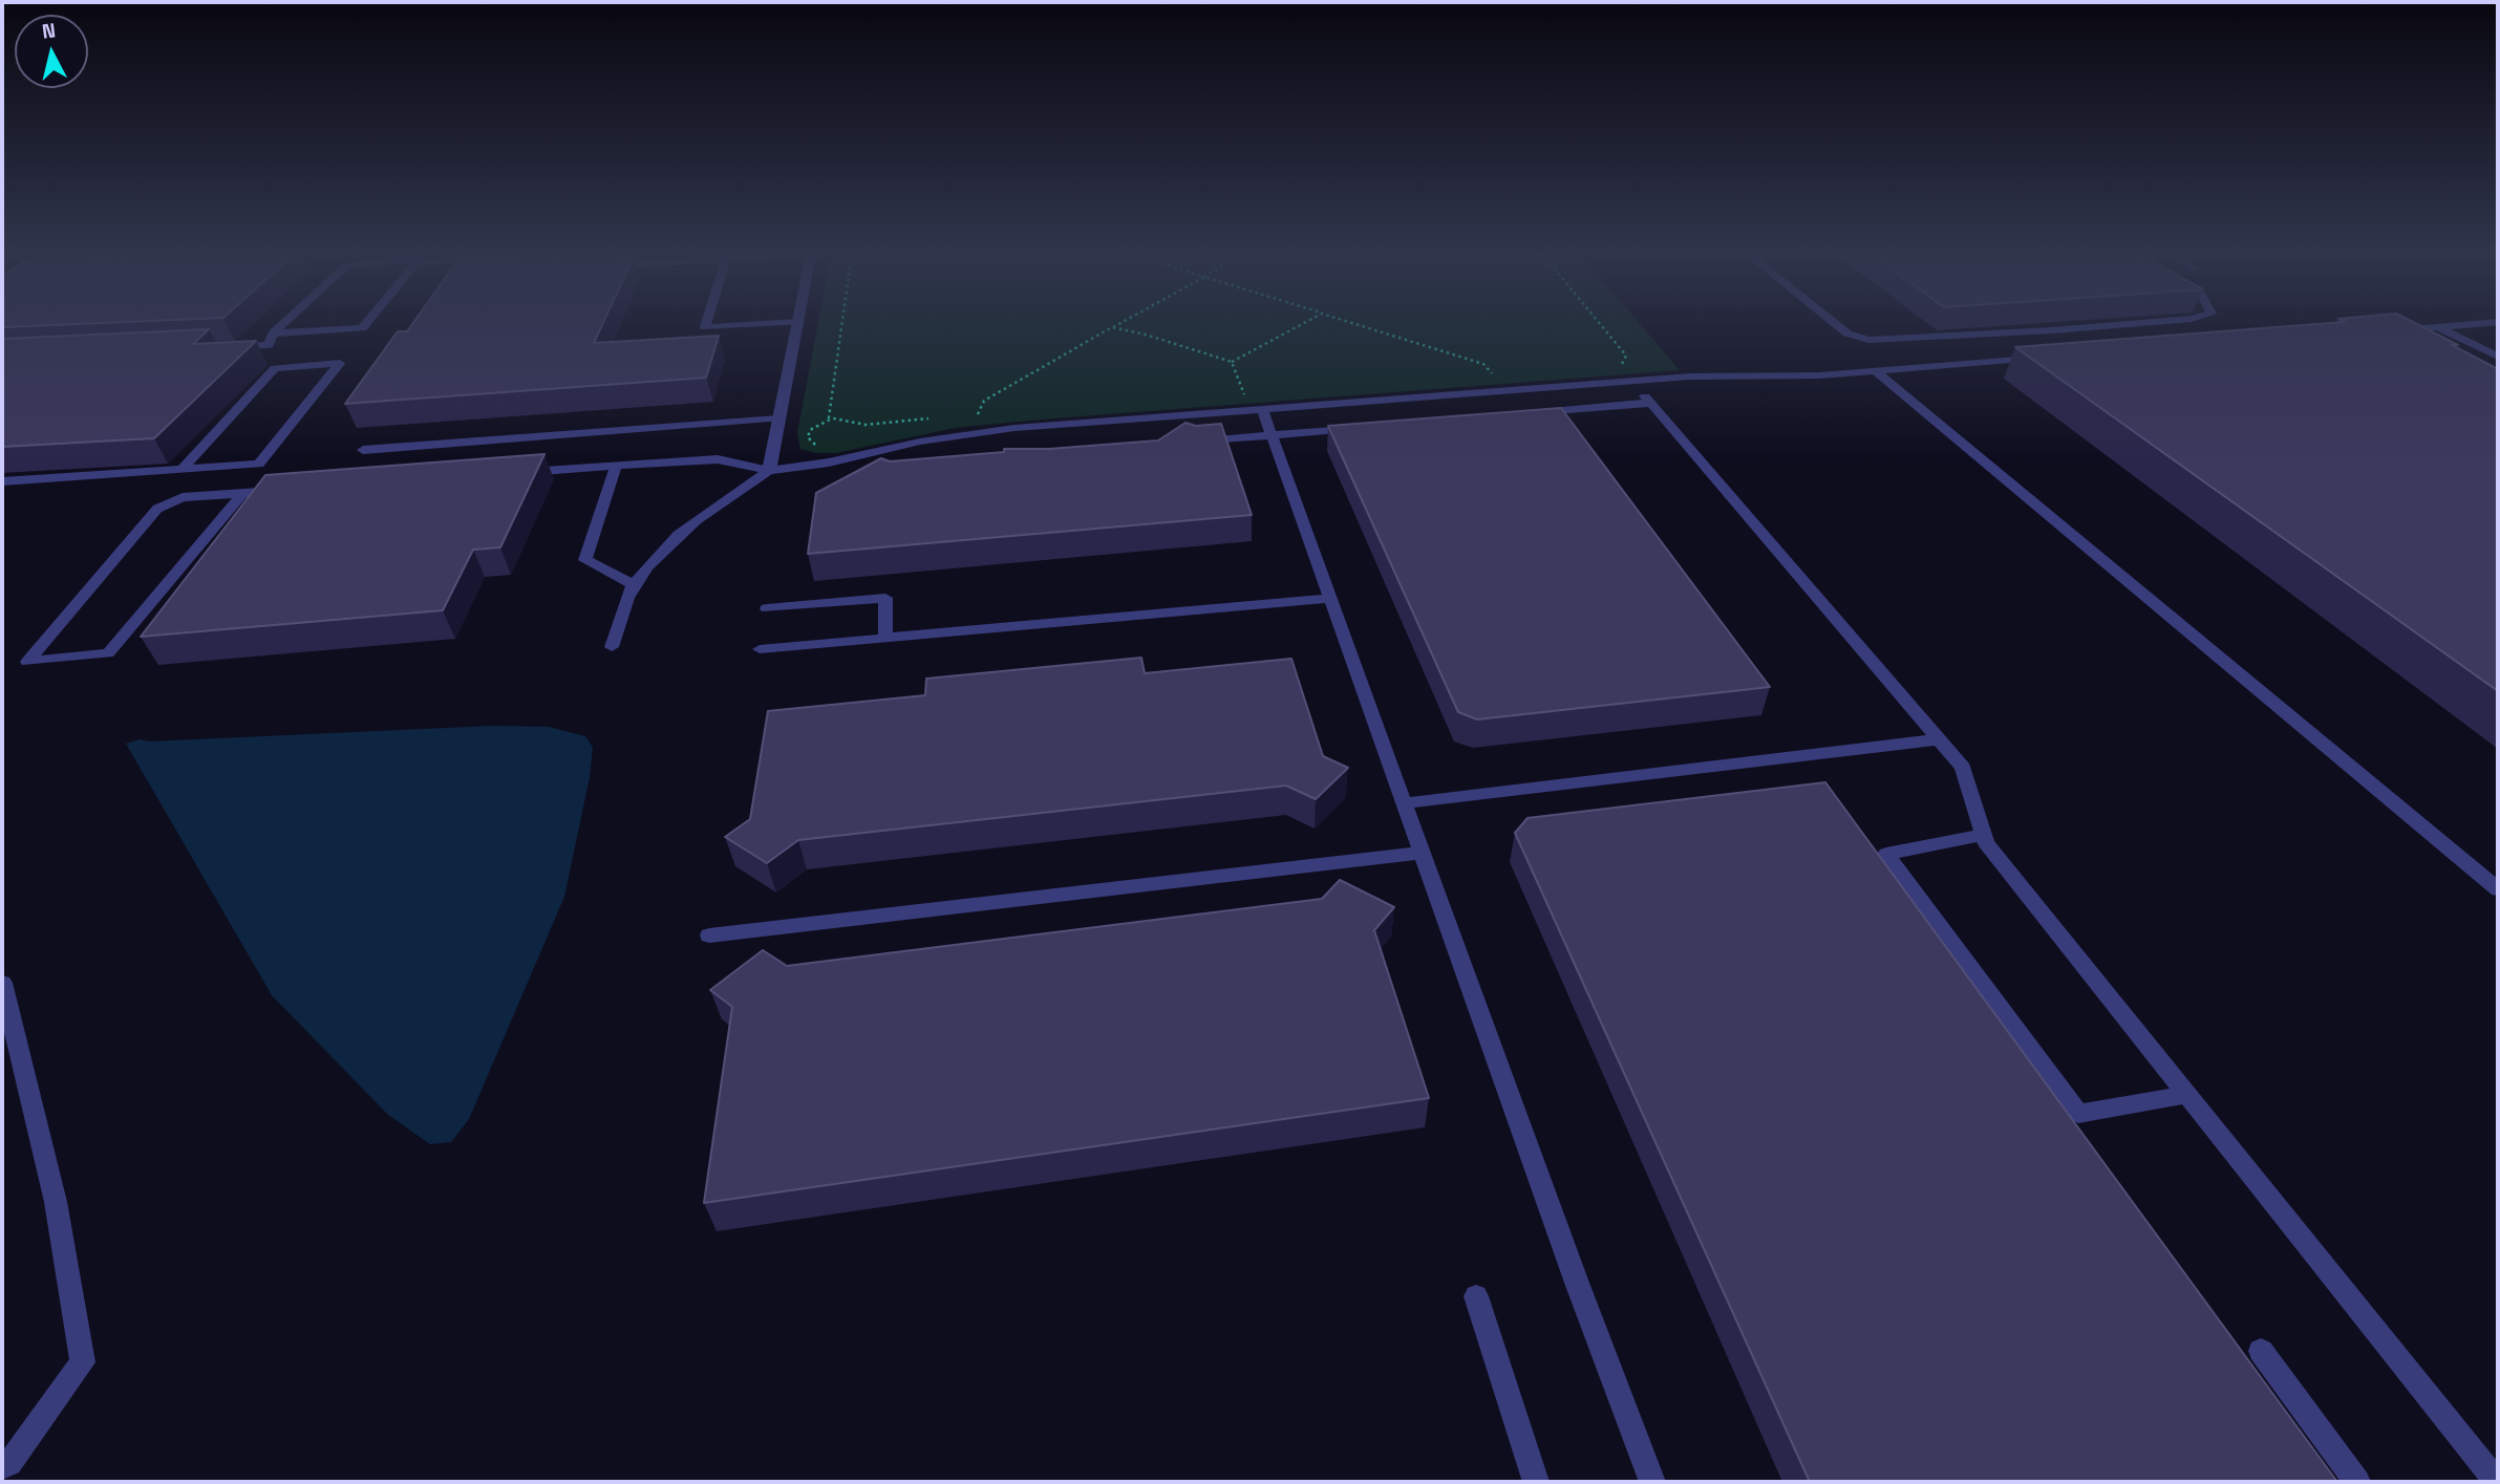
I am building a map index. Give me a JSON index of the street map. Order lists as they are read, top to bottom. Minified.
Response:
{"north":"top"}
